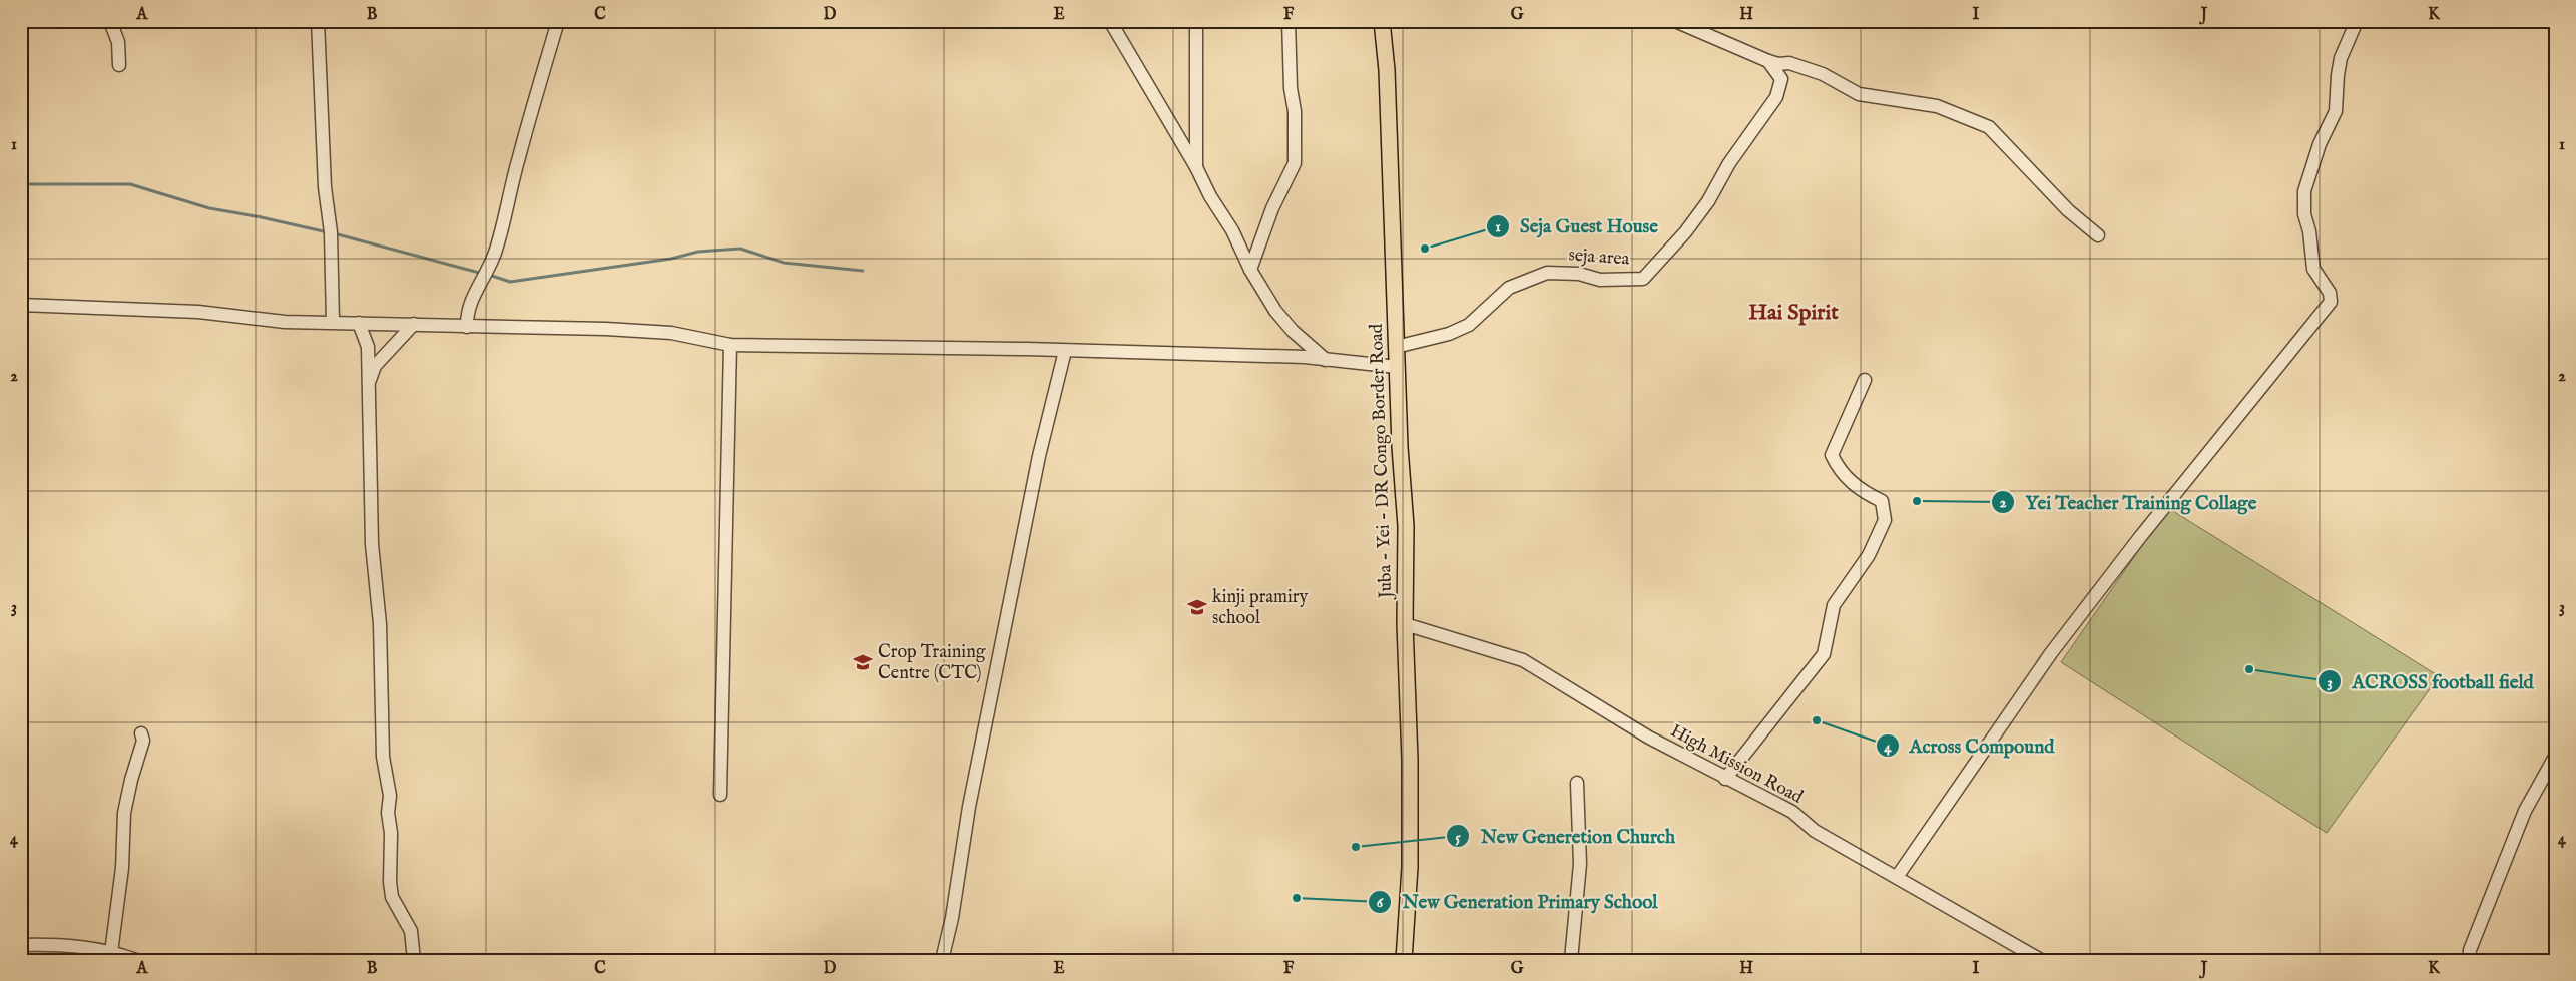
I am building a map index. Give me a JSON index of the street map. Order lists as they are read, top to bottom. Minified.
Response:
{"streets":{"main road":["Juba - Yei - DR Congo Border Road"],"street":["seja area","High Mission Road"]},"crossings":[["seja area","Juba - Yei - DR Congo Border Road"],["Juba - Yei - DR Congo Border Road","High Mission Road"]],"districts":["Hai Spirit"],"places":{"other":["Seja Guest House","Yei Teacher Training Collage","ACROSS football field","Across Compound","New Generetion Church","New Generation Primary School"],"school or university":["kinji pramiry school","Crop Training Centre (CTC)"]},"grid":{"columns":["A","B","C","D","E","F","G","H","I","J","K"],"rows":["1","2","3","4"]}}
